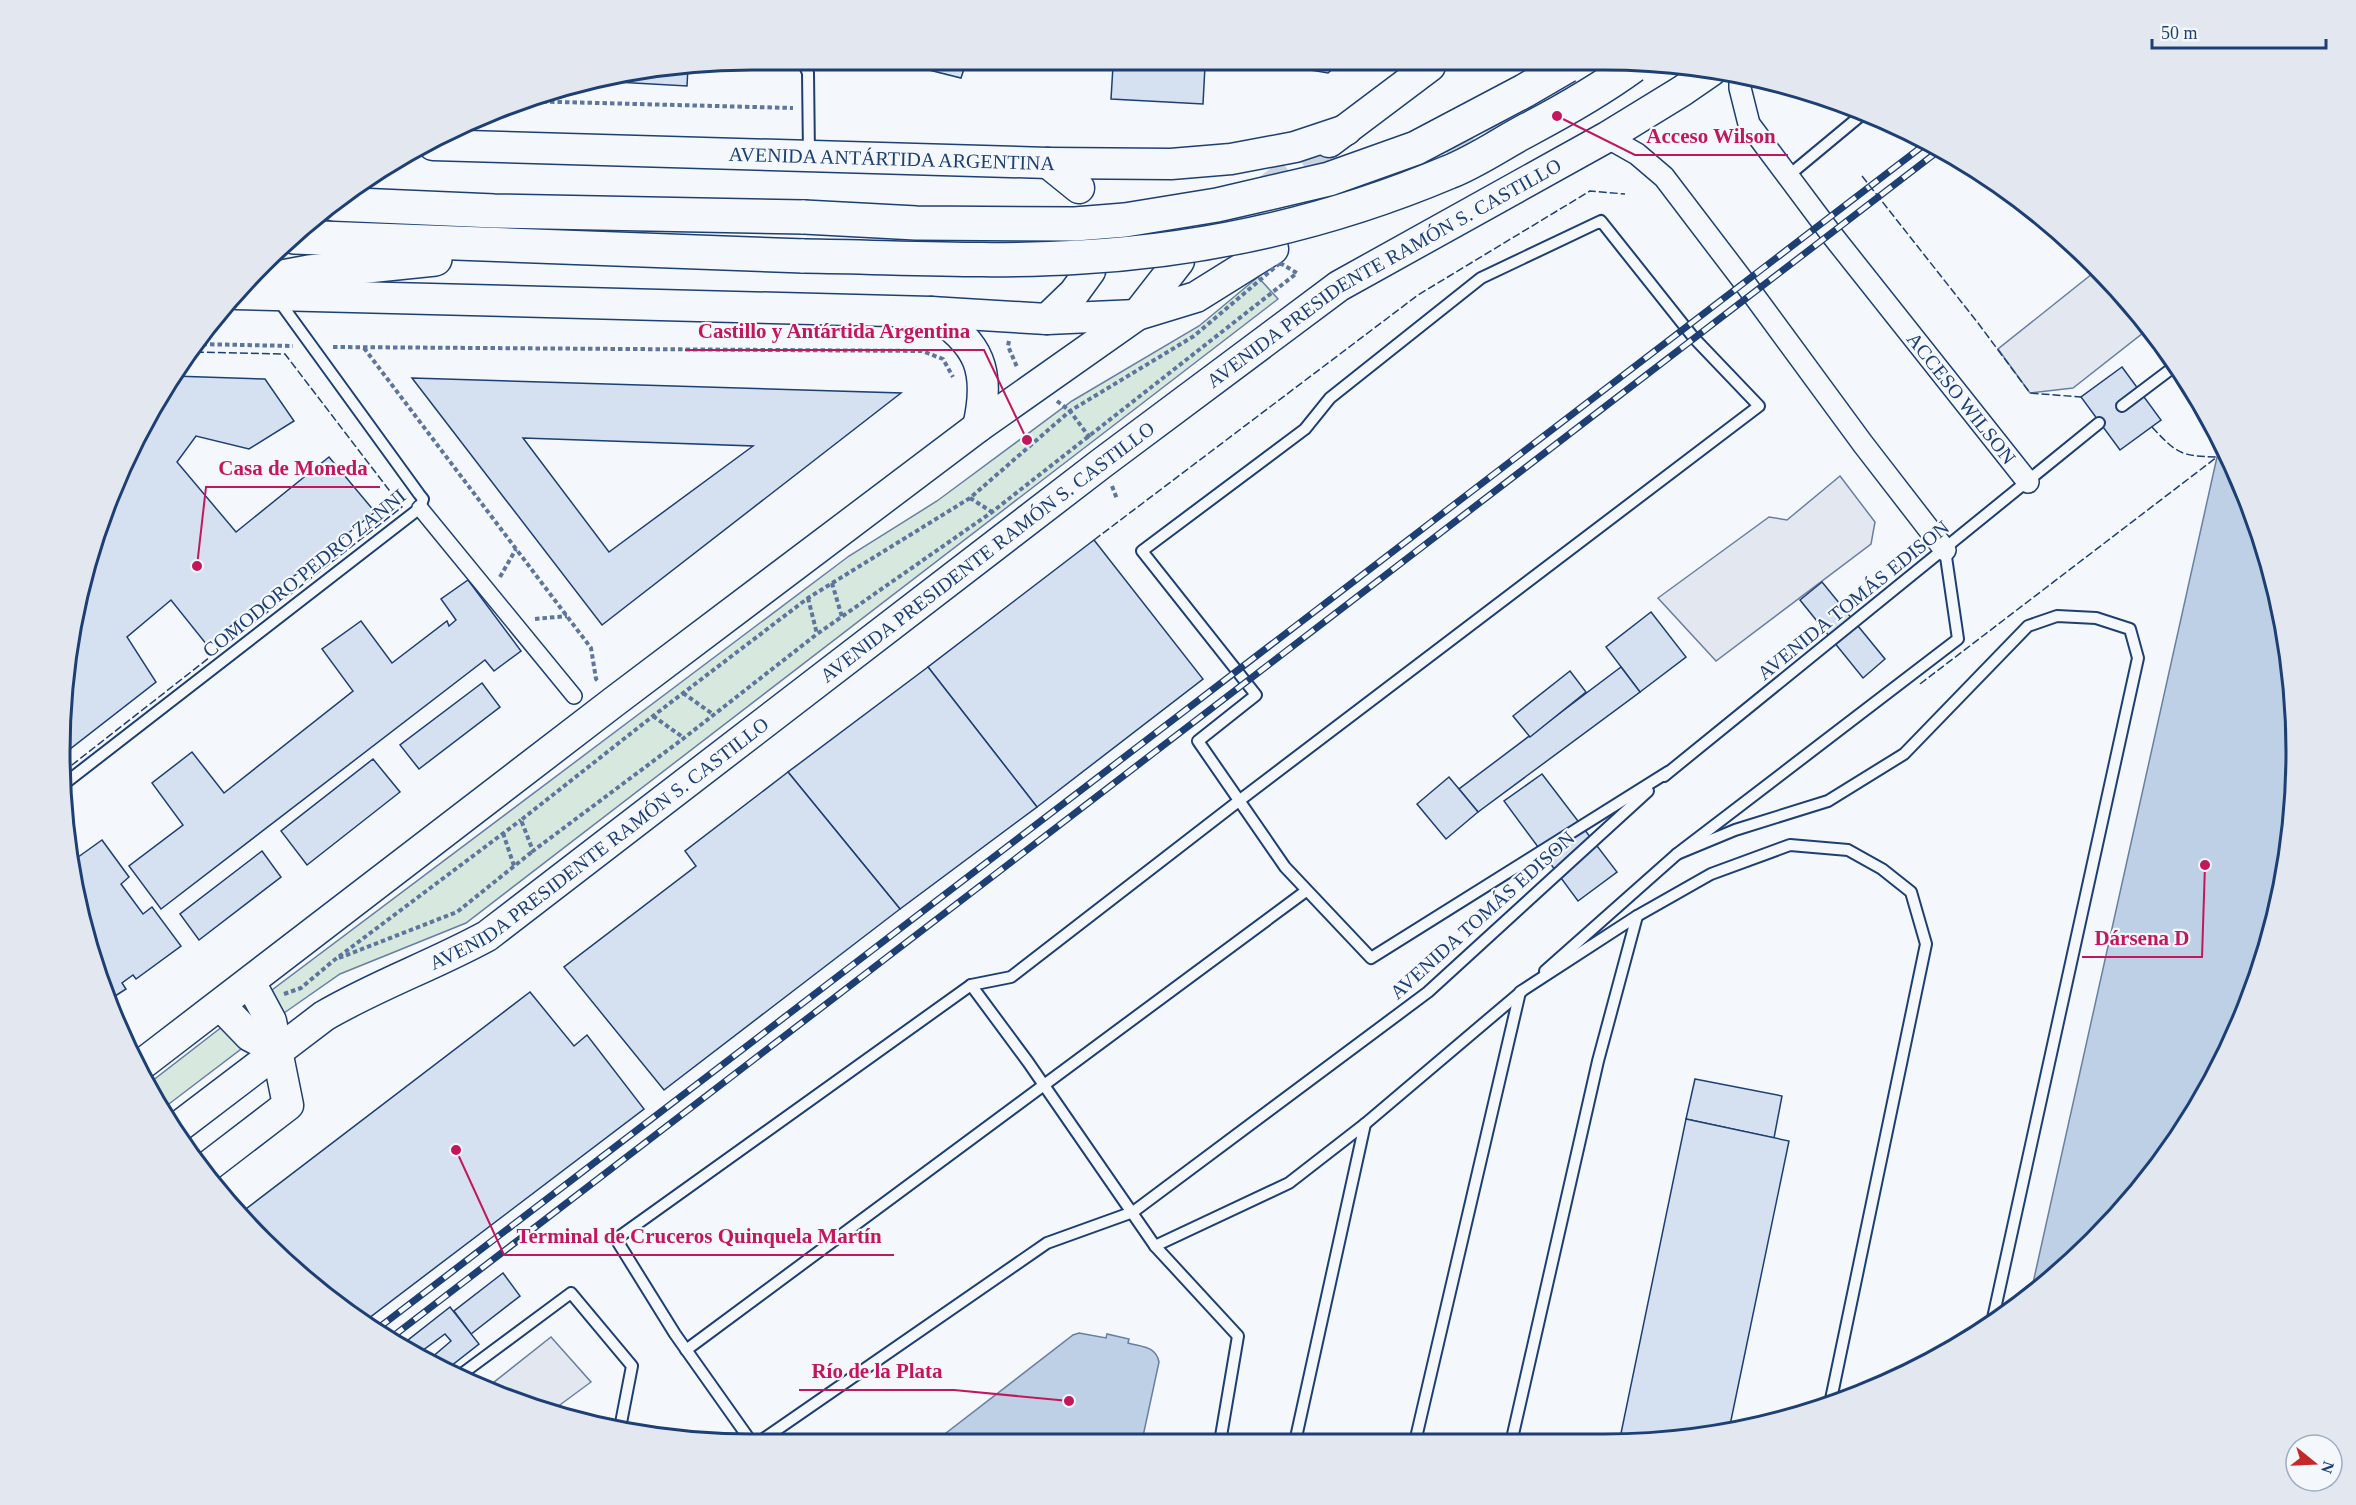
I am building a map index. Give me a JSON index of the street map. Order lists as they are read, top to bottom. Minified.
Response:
{"streets":{"main road":["AVENIDA ANTÁRTIDA ARGENTINA","AVENIDA PRESIDENTE RAMÓN S. CASTILLO"],"street":["ACCESO WILSON"],"lane":["COMODORO PEDRO ZANNI","AVENIDA TOMÁS EDISON"]},"crossings":[["ACCESO WILSON","AVENIDA TOMÁS EDISON"]],"places":["Acceso Wilson","Castillo y Antártida Argentina","Casa de Moneda","Dársena D","Terminal de Cruceros Quinquela Martín","Río de la Plata"],"scale_bar":"50 m","north":"right"}
